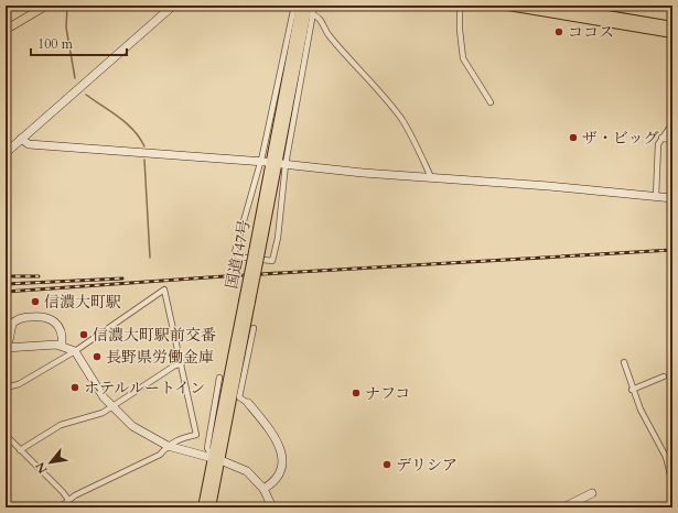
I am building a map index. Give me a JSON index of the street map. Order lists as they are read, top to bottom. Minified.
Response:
{"streets":{"highway":["国道147号"]},"places":["ココス","ザ・ビッグ","信濃大町駅","信濃大町駅前交番","長野県労働金庫","ホテルルートイン","ナフコ","デリシア"],"scale_bar":"100 m","north":"bottom left"}
